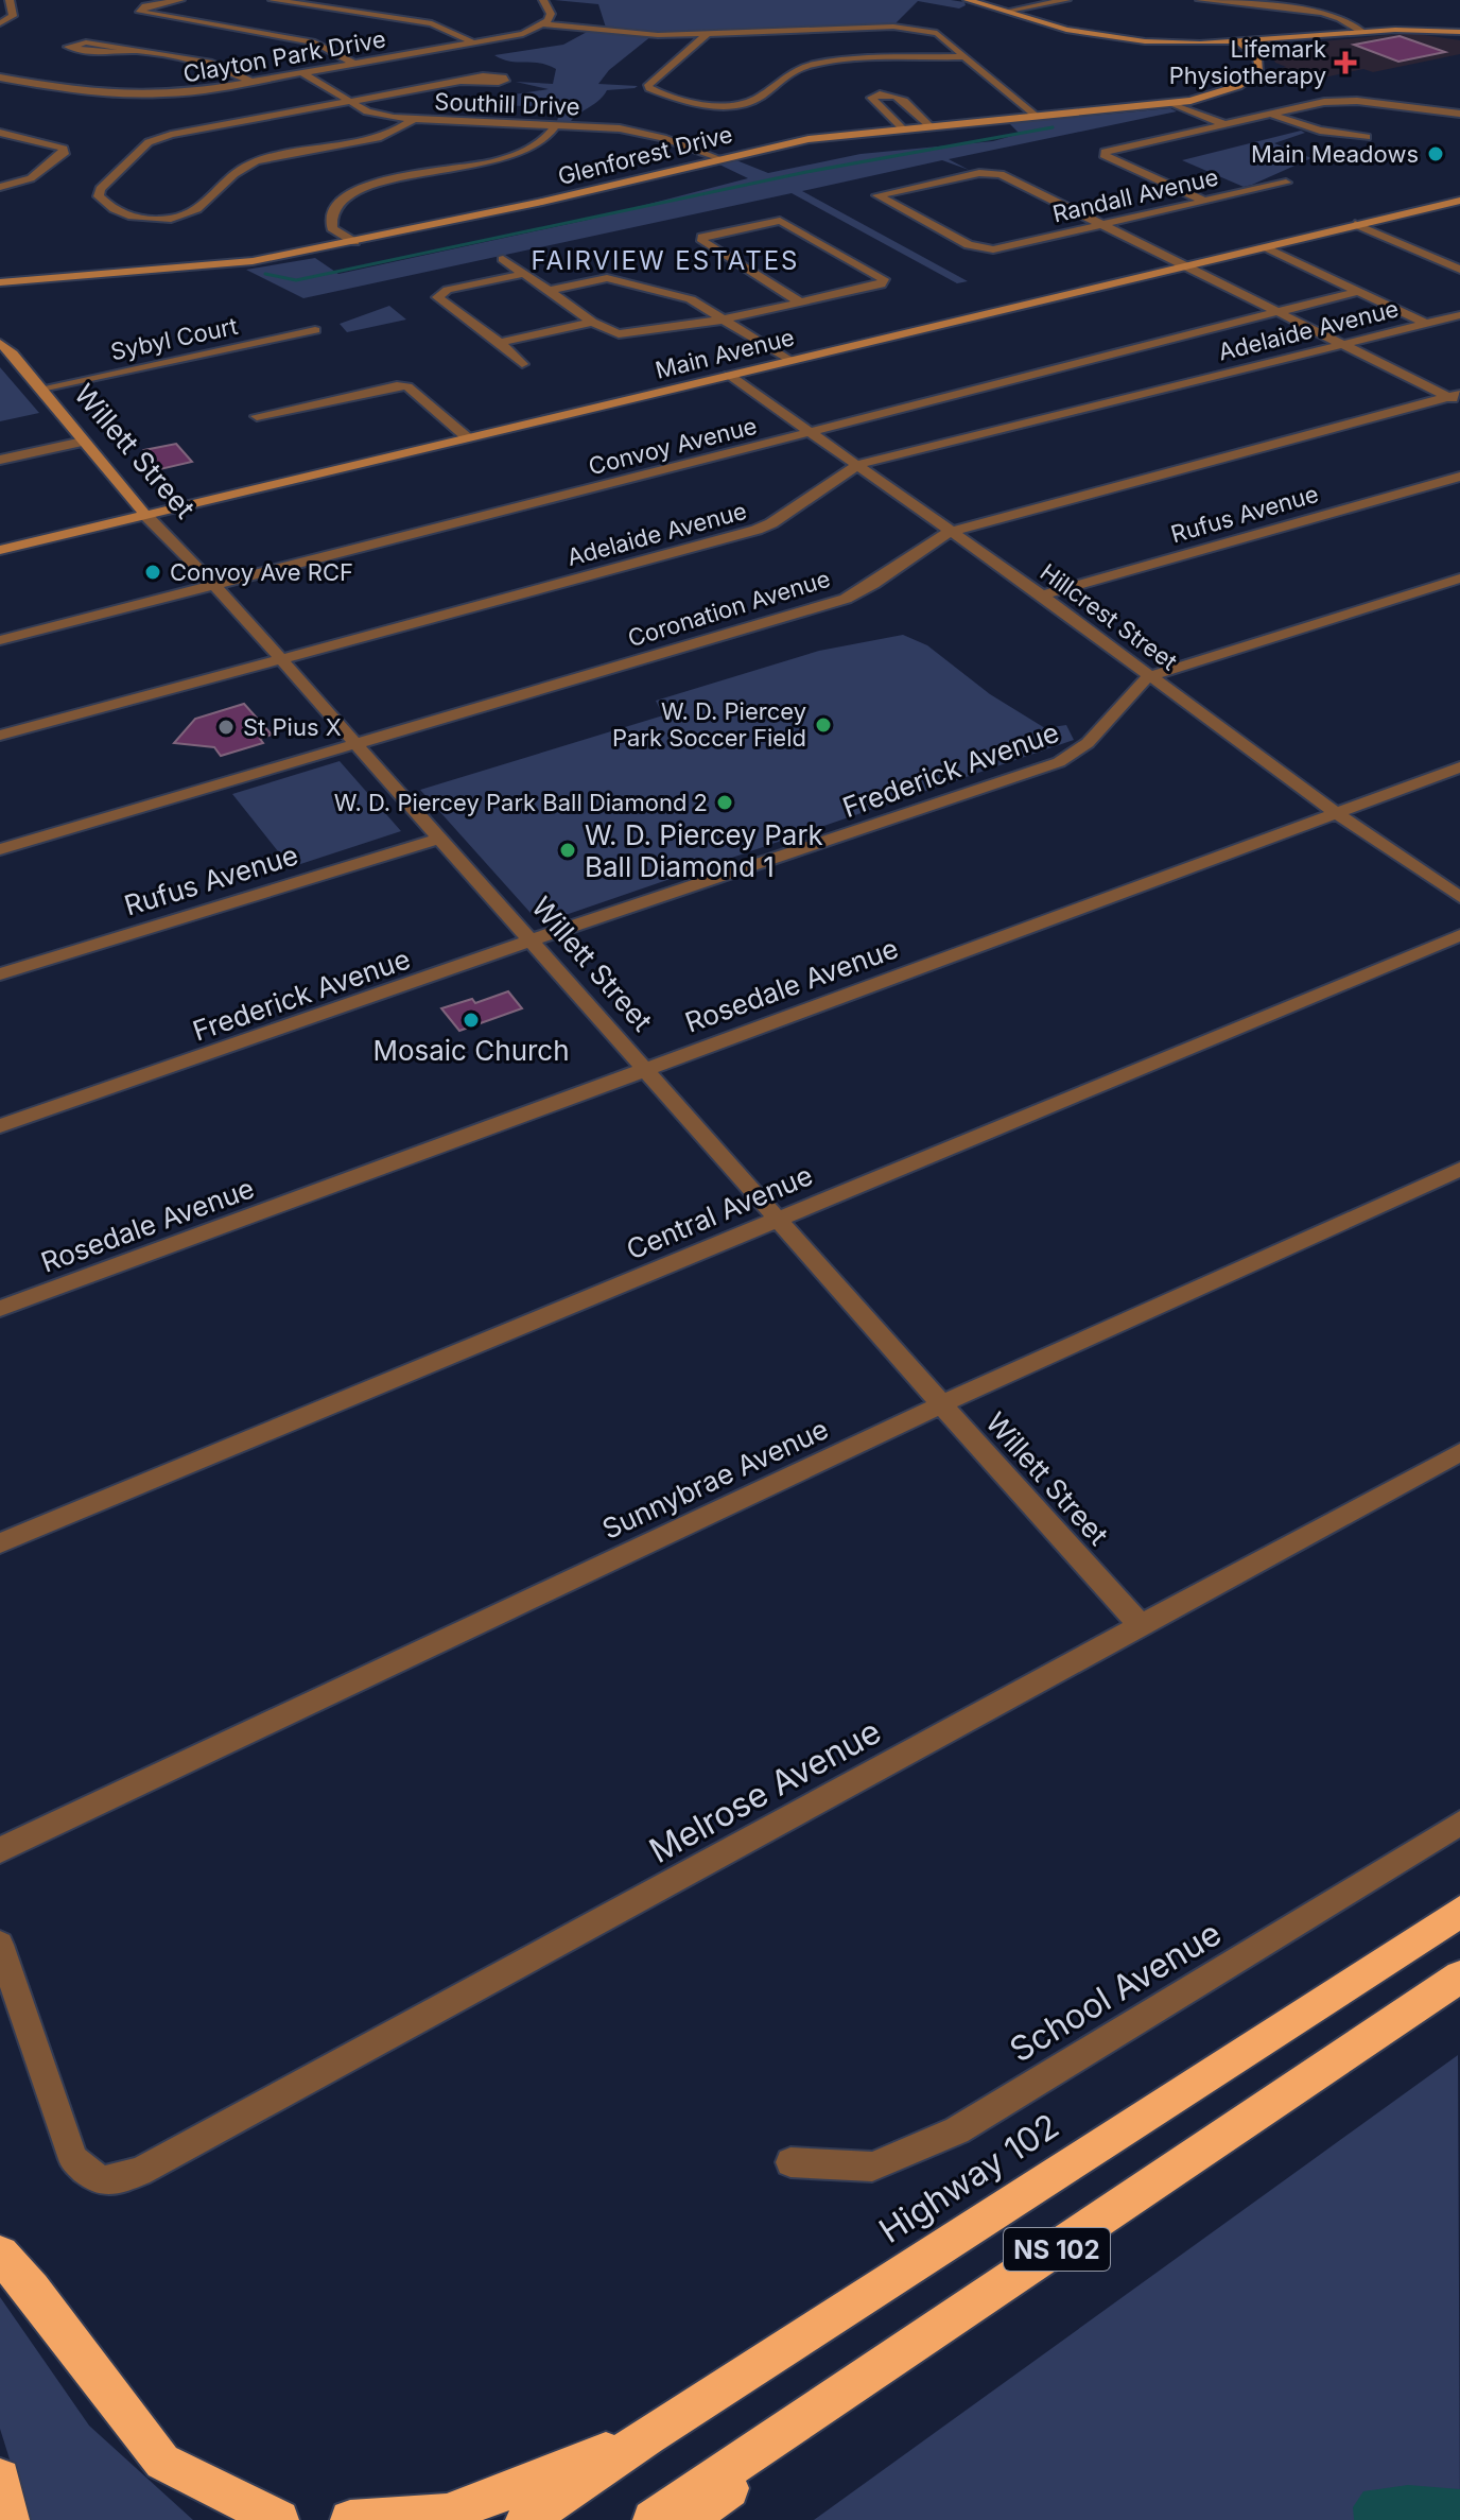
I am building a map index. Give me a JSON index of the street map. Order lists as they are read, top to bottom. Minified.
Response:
{"streets":{"highway":["Highway 102","NS 102"],"street":["Clayton Park Drive","Southill Drive","Glenforest Drive","Randall Avenue","Adelaide Avenue","Sybyl Court","Main Avenue","Convoy Avenue","Willett Street","Rufus Avenue","Coronation Avenue","Hillcrest Street","Frederick Avenue","Rosedale Avenue","Central Avenue","Sunnybrae Avenue","Melrose Avenue","School Avenue"]},"crossings":[["Clayton Park Drive","Southill Drive"],["Southill Drive","Glenforest Drive"],["Adelaide Avenue","Willett Street"],["Adelaide Avenue","Hillcrest Street"],["Sybyl Court","Willett Street"],["Main Avenue","Willett Street"],["Main Avenue","Hillcrest Street"],["Convoy Avenue","Willett Street"],["Convoy Avenue","Hillcrest Street"],["Willett Street","Rufus Avenue"],["Willett Street","Coronation Avenue"],["Willett Street","Frederick Avenue"],["Willett Street","Rosedale Avenue"],["Willett Street","Central Avenue"],["Willett Street","Sunnybrae Avenue"],["Willett Street","Melrose Avenue"],["Rufus Avenue","Hillcrest Street"],["Coronation Avenue","Hillcrest Street"],["Hillcrest Street","Frederick Avenue"],["Hillcrest Street","Rosedale Avenue"]],"districts":["FAIRVIEW ESTATES"],"places":{"health":["Lifemark Physiotherapy"],"other":["Main Meadows","Convoy Ave RCF","W. D. Piercey Park Soccer Field","St Pius X","W. D. Piercey Park Ball Diamond 2","W. D. Piercey Park Ball Diamond 1","Mosaic Church"]}}
